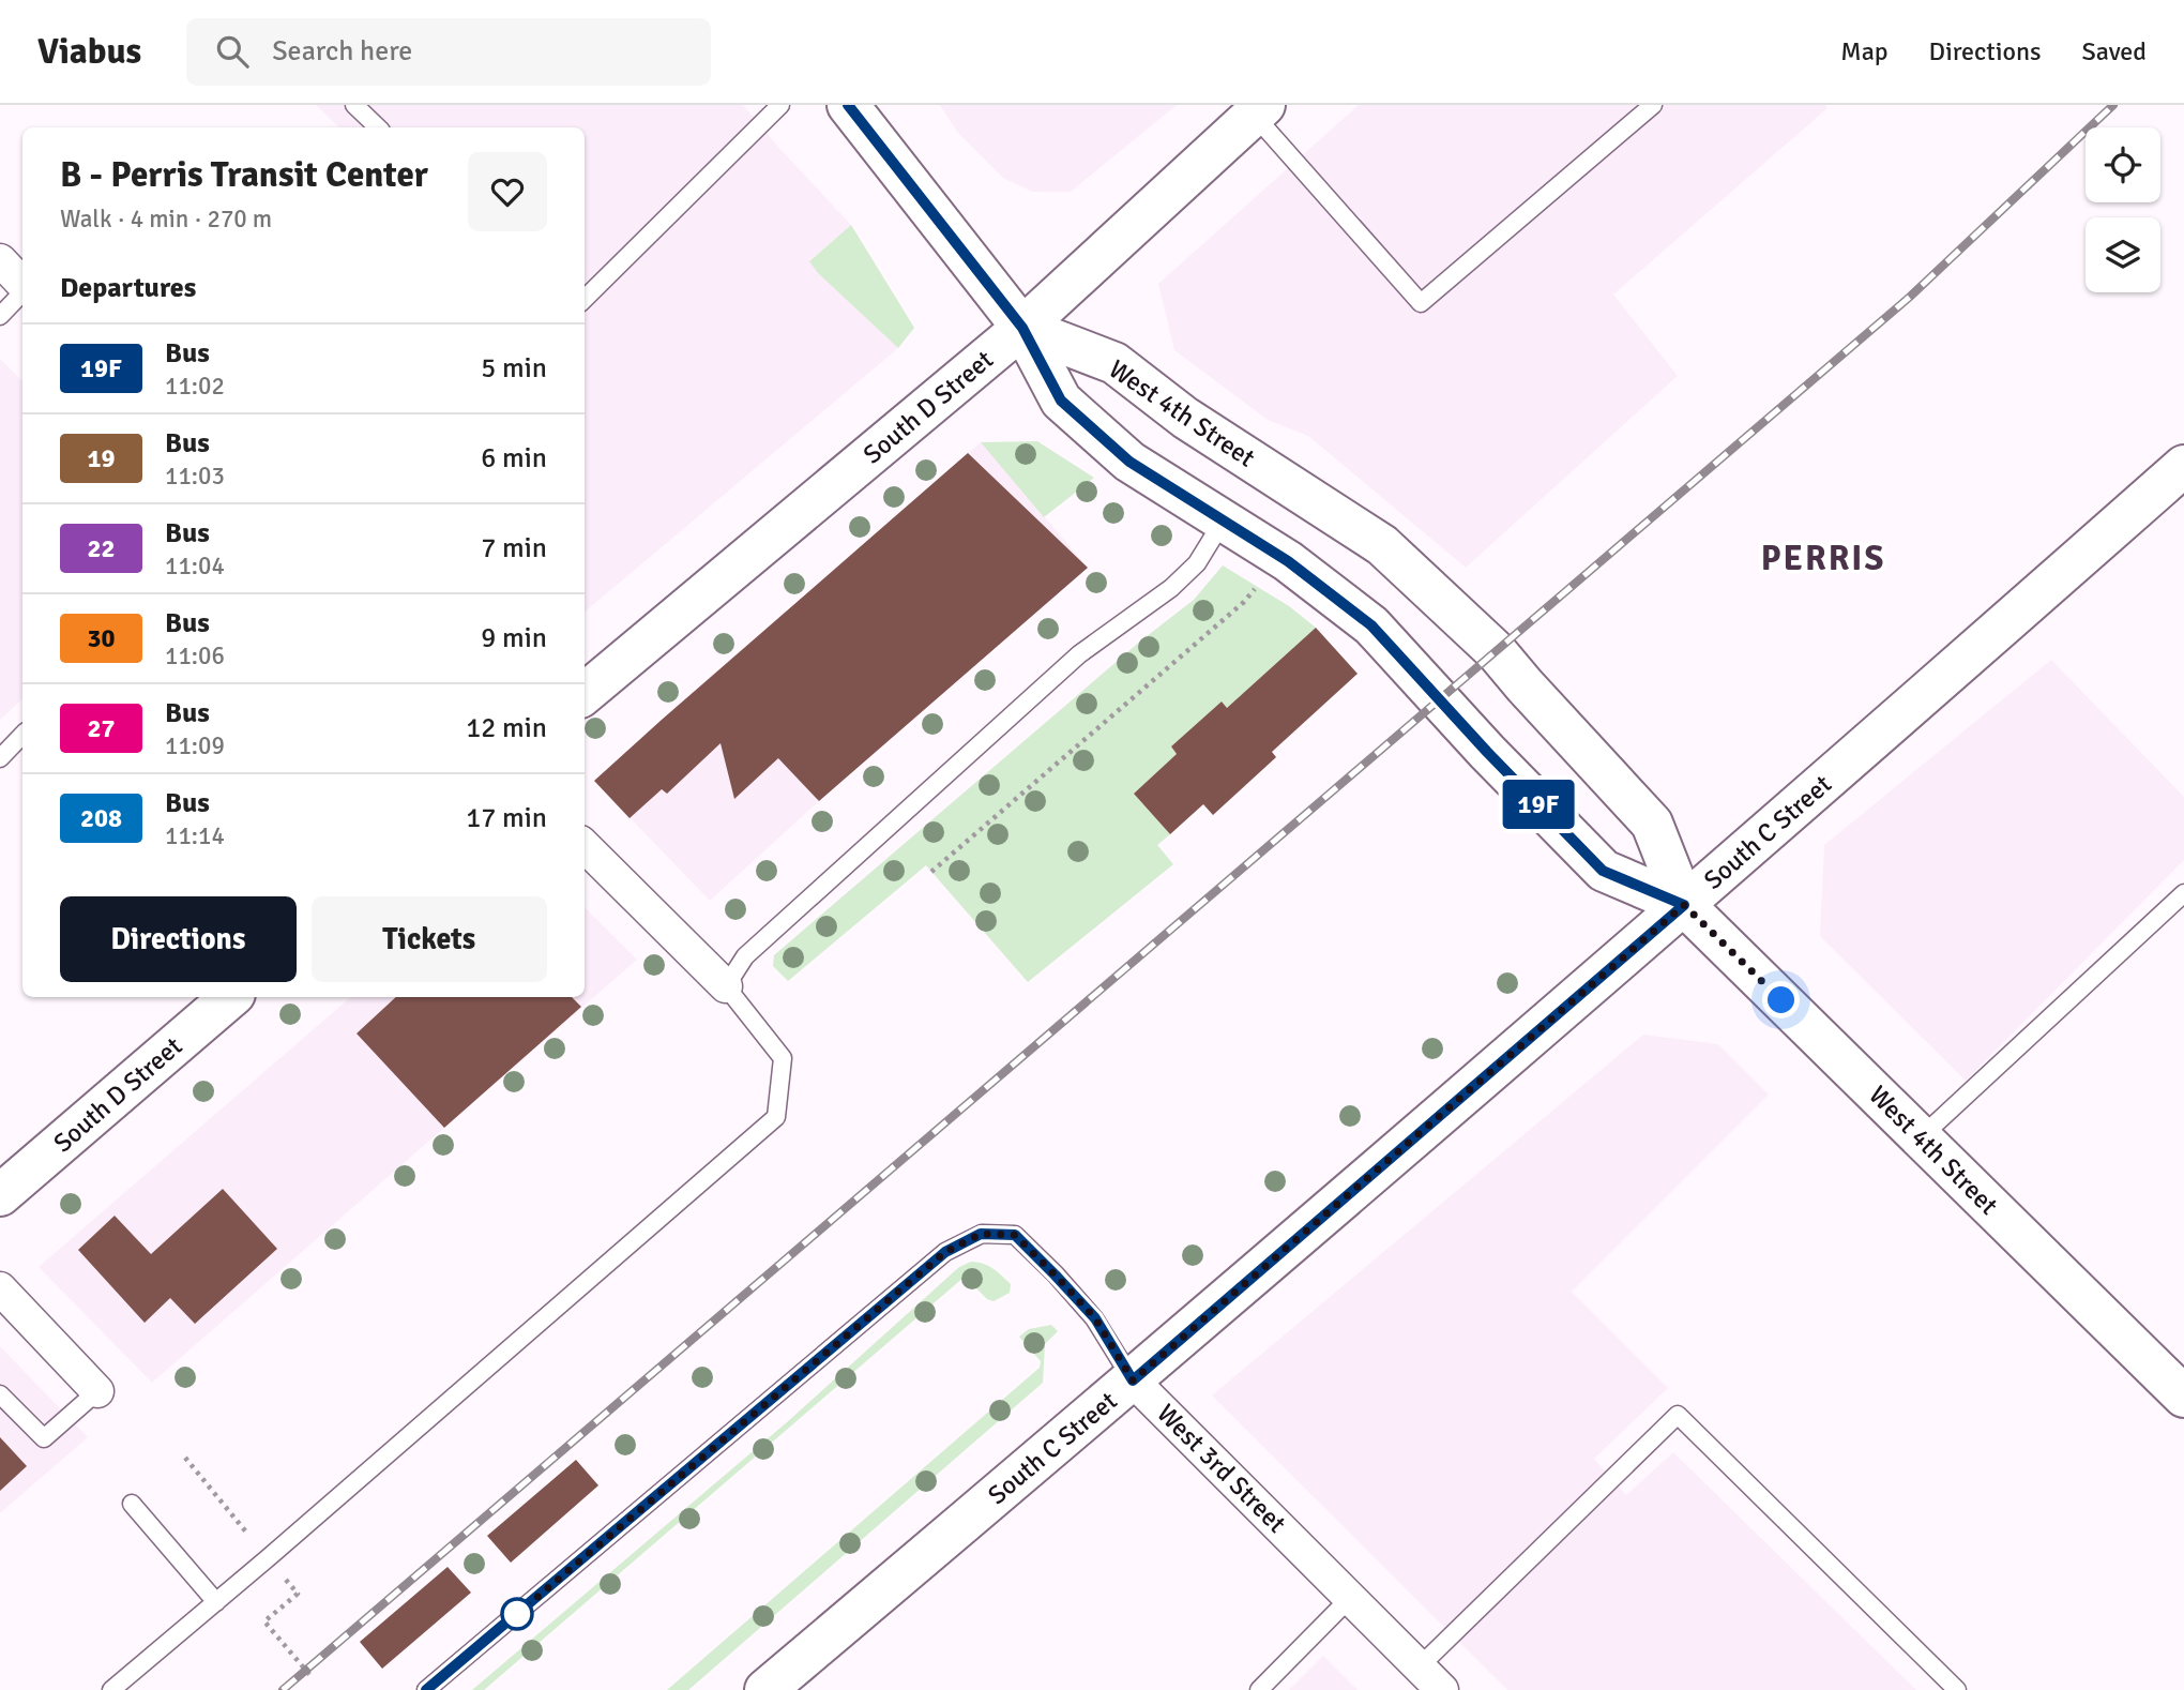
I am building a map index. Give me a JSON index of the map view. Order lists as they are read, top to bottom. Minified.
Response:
{"streets":{"main road":["South D Street","West 4th Street","South C Street"],"street":["West 3rd Street"]},"crossings":[["South D Street","West 4th Street"],["West 4th Street","South C Street"],["South C Street","West 3rd Street"]],"districts":["PERRIS"],"lines":["bus line 19F"],"page":{"header":"Viabus","search":"Search here","nav":["Map","Directions","Saved"],"on_map":"19F","heading":[["B - Perris Transit Center","Walk · 4 min · 270 m"],"Departures"],"list":[{"mark":"19F","name":"Bus","note":"11:02","value":"5 min"},{"mark":"19","name":"Bus","note":"11:03","value":"6 min"},{"mark":"22","name":"Bus","note":"11:04","value":"7 min"},{"mark":"30","name":"Bus","note":"11:06","value":"9 min"},{"mark":"27","name":"Bus","note":"11:09","value":"12 min"},{"mark":"208","name":"Bus","note":"11:14","value":"17 min"}],"buttons":["Directions","Tickets"]}}
